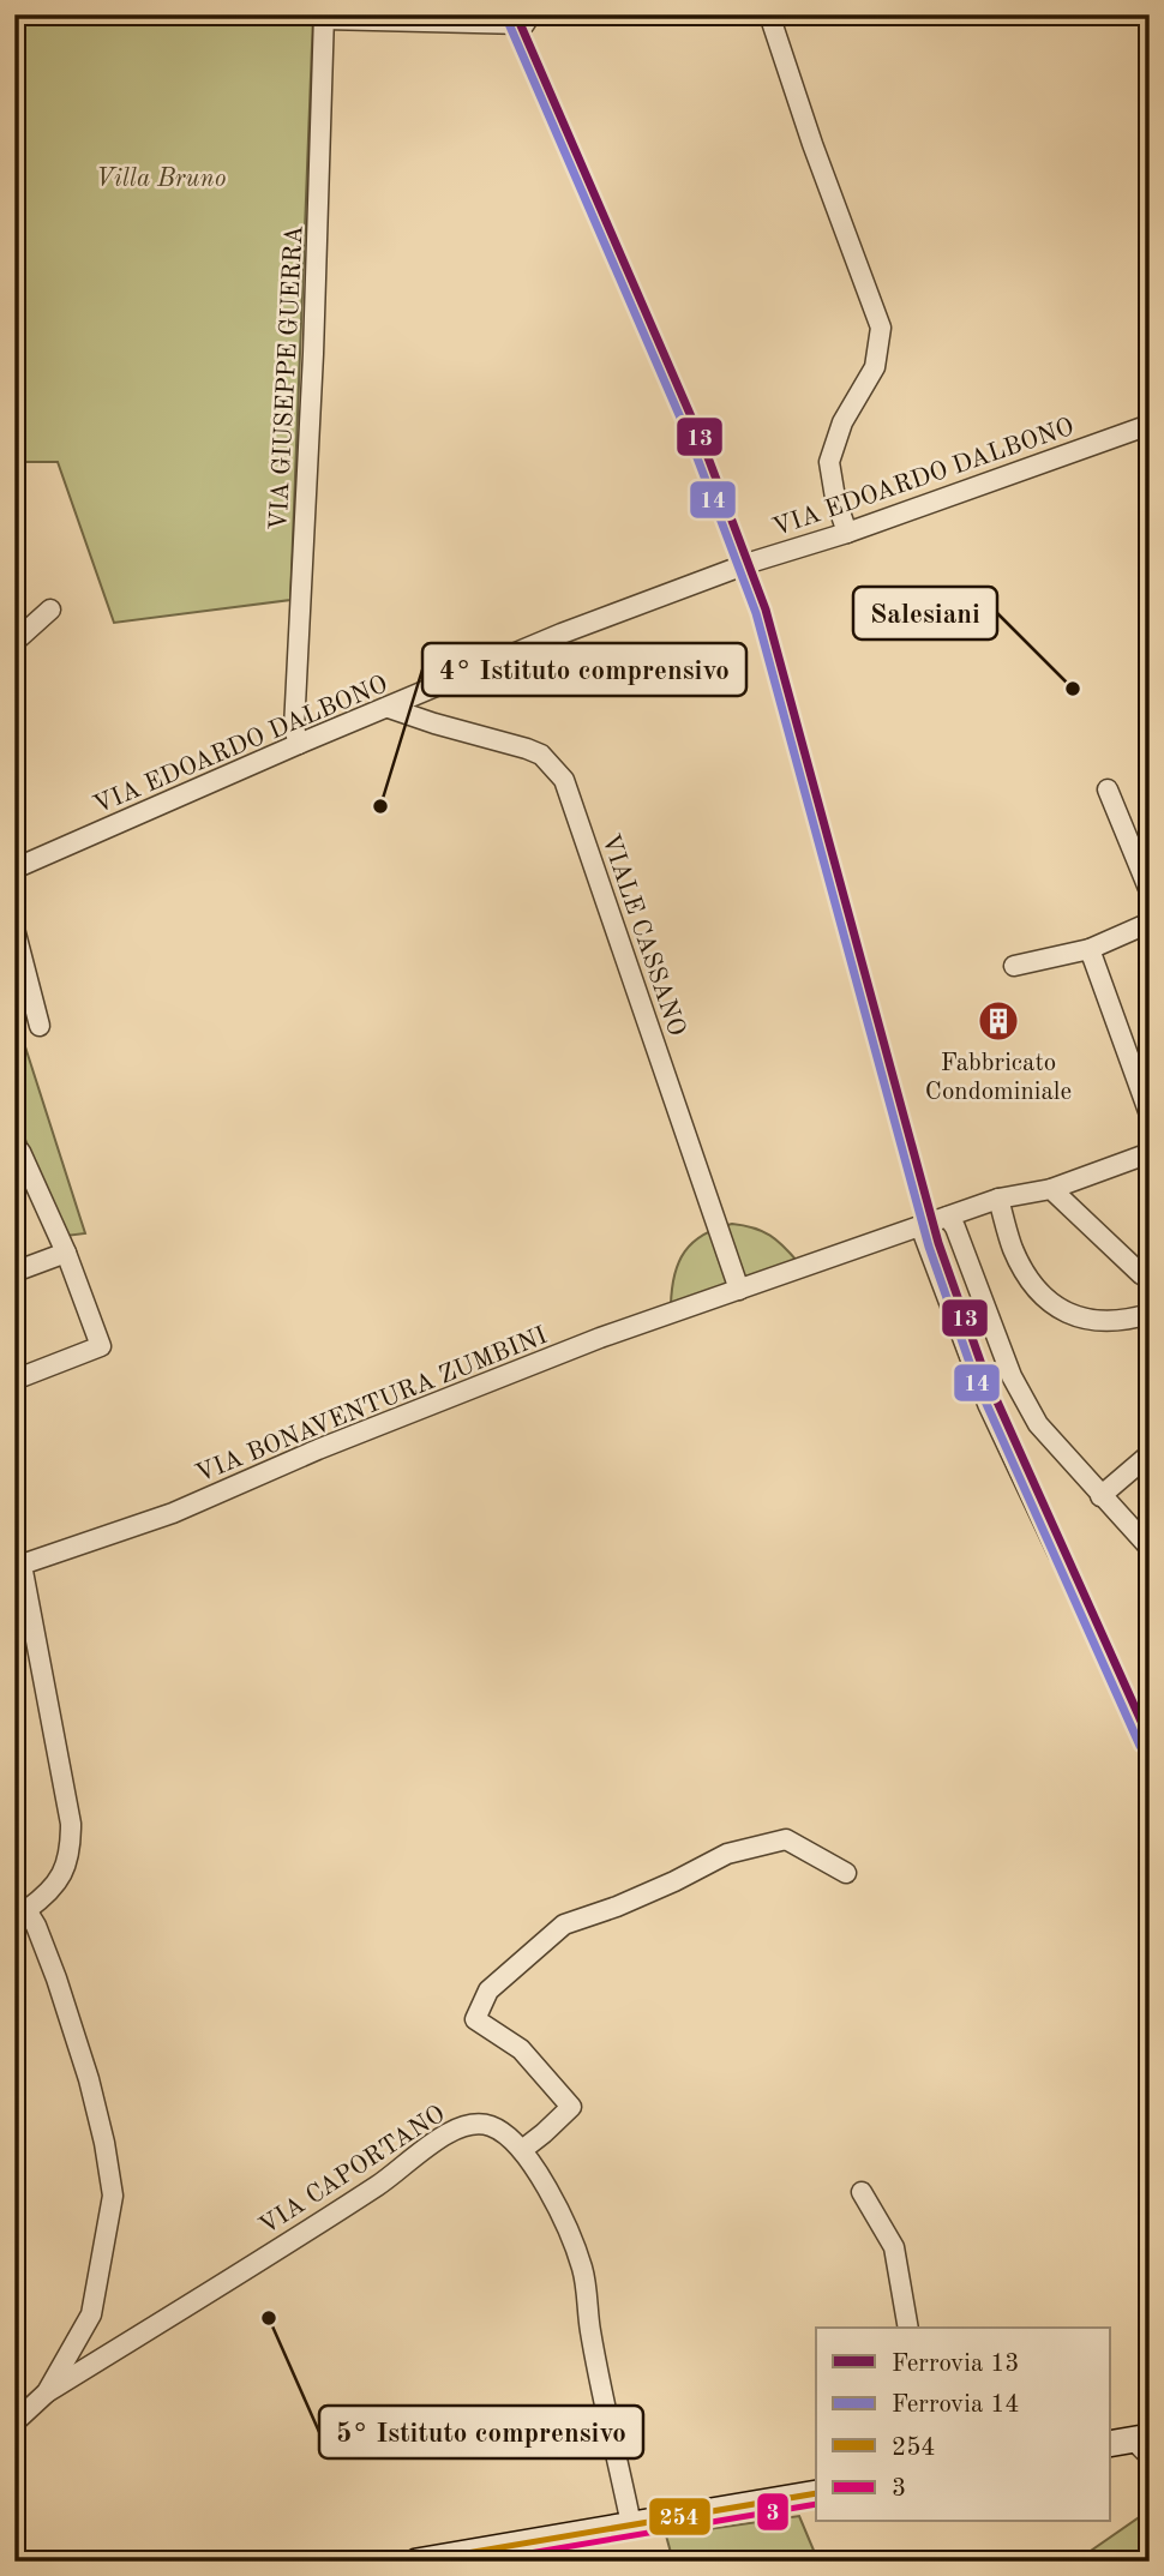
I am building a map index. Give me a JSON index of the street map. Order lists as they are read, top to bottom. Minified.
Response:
{"streets":{"street":["VIA GIUSEPPE GUERRA","VIA EDOARDO DALBONO","VIALE CASSANO","VIA BONAVENTURA ZUMBINI","VIA CAPORTANO"]},"crossings":[["VIA GIUSEPPE GUERRA","VIA EDOARDO DALBONO"],["VIA EDOARDO DALBONO","VIALE CASSANO"],["VIALE CASSANO","VIA BONAVENTURA ZUMBINI"]],"parks":["Villa Bruno"],"places":{"other":["Salesiani","4° Istituto comprensivo","5° Istituto comprensivo"],"building":["Fabbricato Condominiale"]},"lines":["rail line 13","rail line 14","transit line 254","transit line 3"],"legend":["Ferrovia 13","Ferrovia 14","254","3"]}
